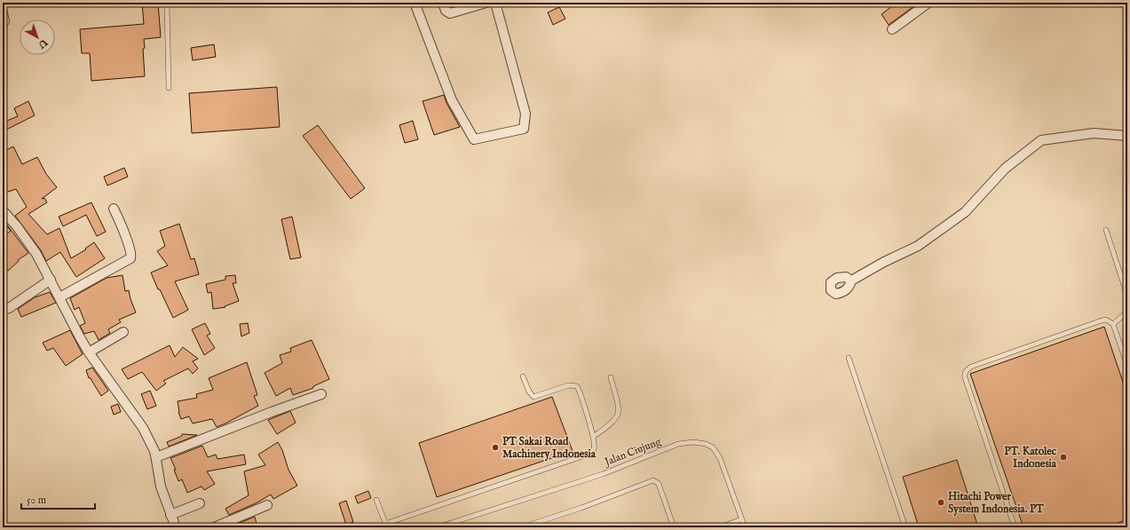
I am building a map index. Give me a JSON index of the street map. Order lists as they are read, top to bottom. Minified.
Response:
{"streets":{"lane":["Jalan Ciujung"]},"places":["PT Sakai Road Machinery Indonesia","PT. Katolec Indonesia","Hitachi Power System Indonesia. PT"],"scale_bar":"50 m","north":"bottom right"}
